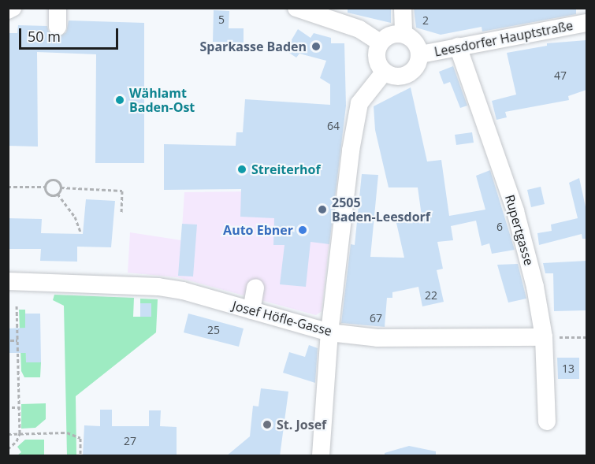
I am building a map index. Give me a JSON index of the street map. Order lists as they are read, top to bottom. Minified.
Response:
{"streets":{"street":["Leesdorfer Hauptstraße","Rupertgasse","Josef Höfle-Gasse"]},"crossings":[["Leesdorfer Hauptstraße","Rupertgasse"],["Rupertgasse","Josef Höfle-Gasse"]],"places":["Sparkasse Baden","Wählamt Baden-Ost","Streiterhof","2505 Baden-Leesdorf","Auto Ebner","St. Josef"],"house_numbers":["5","2","47","64","6","22","67","25","13","27"],"scale_bar":"50 m"}
